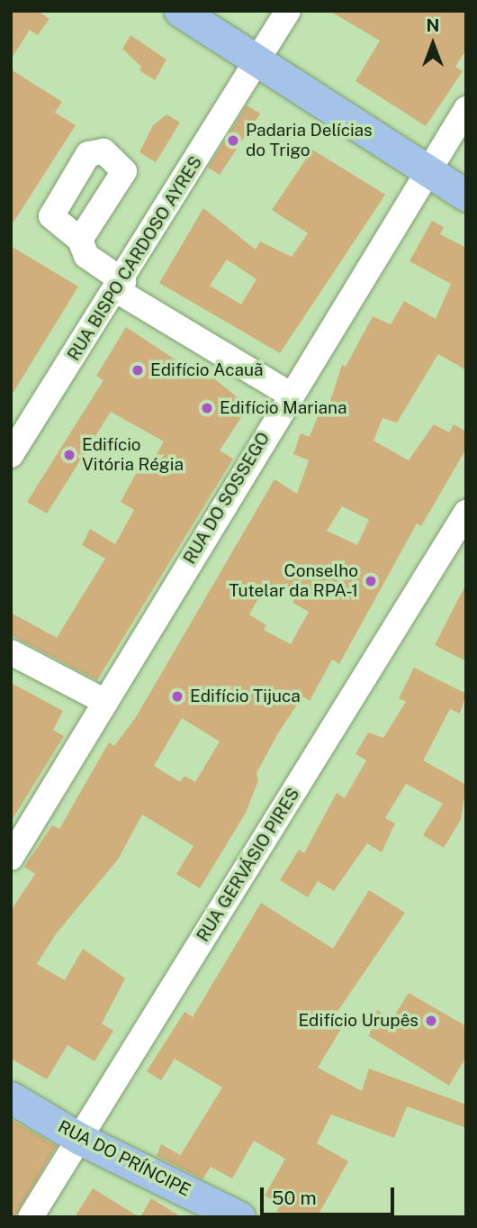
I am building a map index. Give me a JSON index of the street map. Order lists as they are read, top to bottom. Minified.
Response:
{"streets":{"main road":["RUA DO PRÍNCIPE"],"street":["RUA BISPO CARDOSO AYRES","RUA DO SOSSEGO","RUA GERVÁSIO PIRES"]},"crossings":[["RUA GERVÁSIO PIRES","RUA DO PRÍNCIPE"]],"places":["Padaria Delícias do Trigo","Edifício Acauã","Edifício Mariana","Edifício Vitória Régia","Conselho Tutelar da RPA-1","Edifício Tijuca","Edifício Urupês"],"scale_bar":"50 m","north":"top"}
